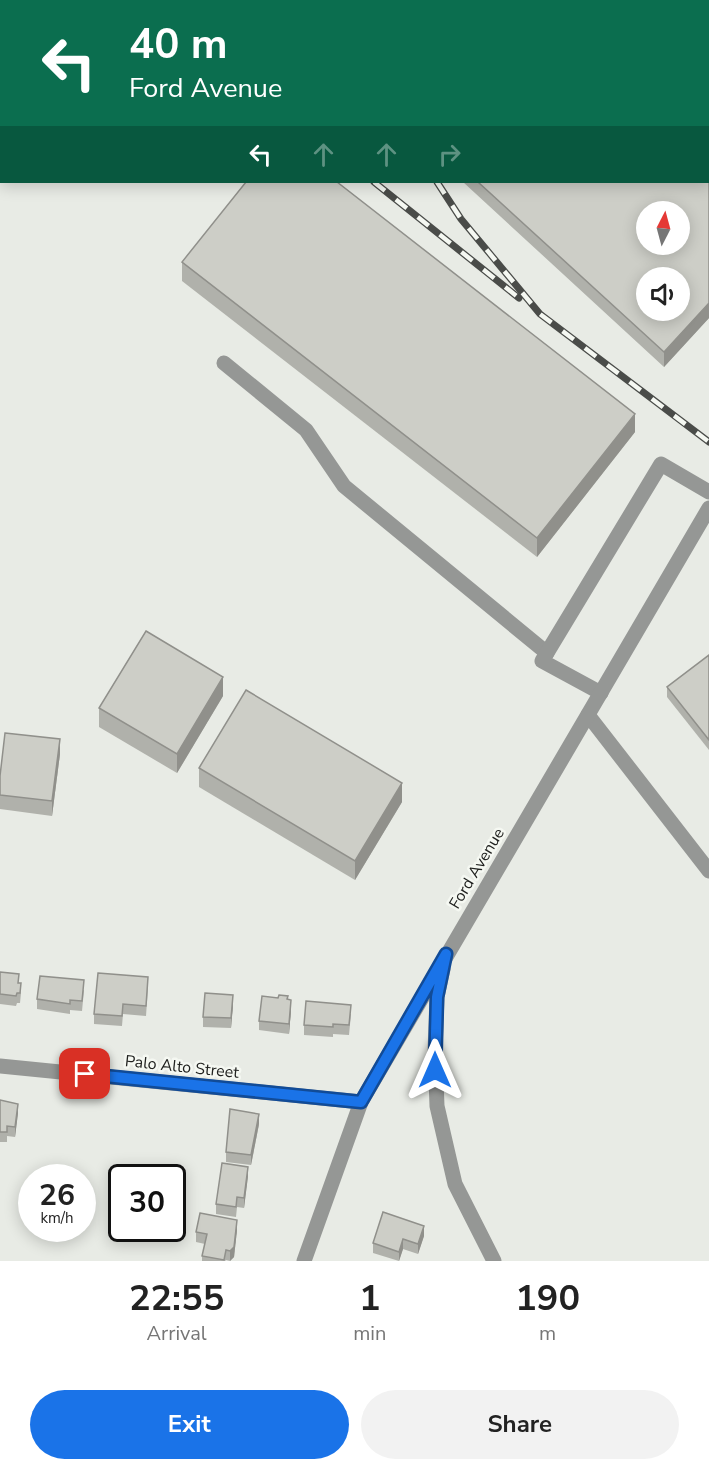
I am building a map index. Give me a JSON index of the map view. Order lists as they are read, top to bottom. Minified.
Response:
{"streets":{"street":["Ford Avenue","Palo Alto Street"]},"crossings":[["Ford Avenue","Palo Alto Street"]],"north":"top","page":{"turn":["40 m","Ford Avenue"],"speed":"26 km/h","limit":"30","eta":["22:55","Arrival","1","min","190","m"],"buttons":["Exit","Share"]}}
